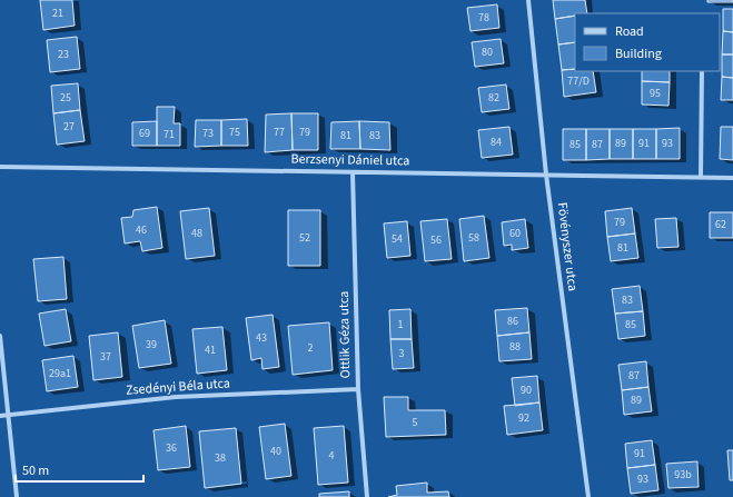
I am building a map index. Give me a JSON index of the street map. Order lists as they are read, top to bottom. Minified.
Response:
{"streets":{"street":["Berzsenyi Dániel utca","Fövényszer utca","Ottlik Géza utca","Zsedényi Béla utca"]},"crossings":[["Berzsenyi Dániel utca","Fövényszer utca"],["Berzsenyi Dániel utca","Ottlik Géza utca"],["Ottlik Géza utca","Zsedényi Béla utca"]],"house_numbers":["21","78","80","23","77/D","95","25","82","27","75","77","79","69","73","71","81","83","84","89","91","93","85","87","79","62","46","48","60","52","58","54","56","81","83","86","1","85","43","39","88","2","41","3","37","29a1","87","90","89","92","5","36","40","91","4","38","93b","93"],"legend":["Road","Building"],"scale_bar":"50 m"}
